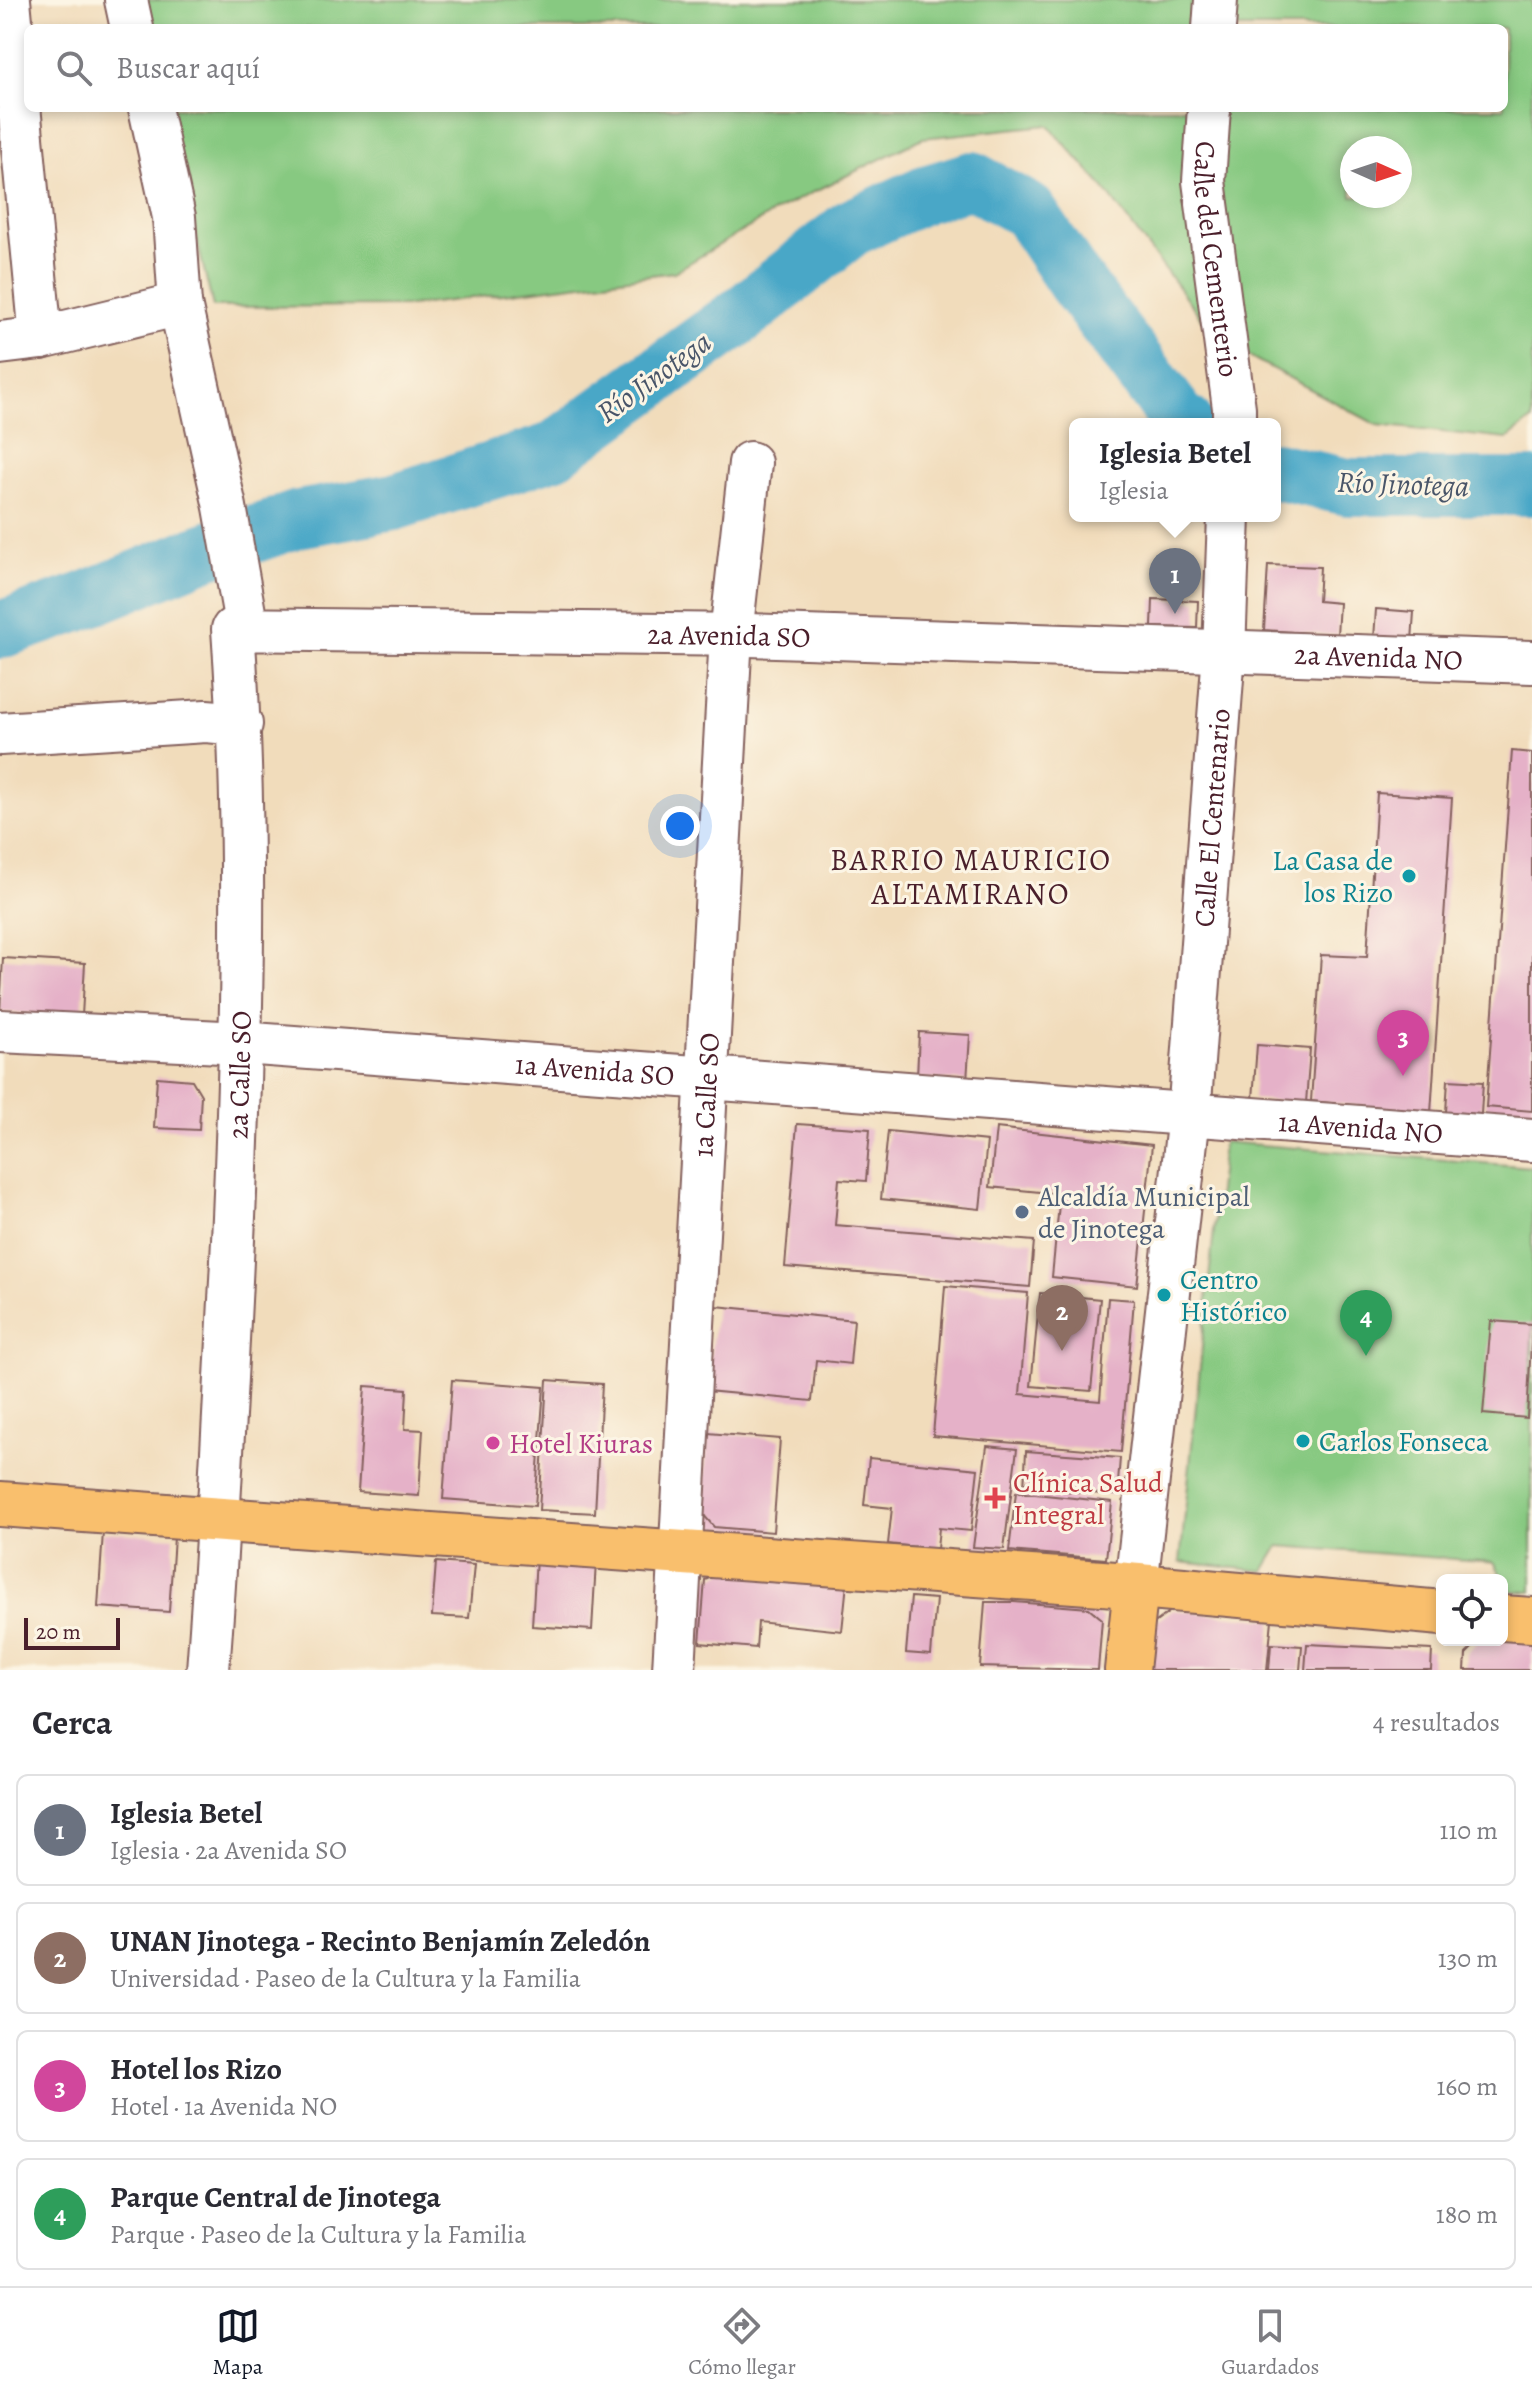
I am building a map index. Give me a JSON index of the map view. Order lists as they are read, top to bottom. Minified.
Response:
{"streets":{"street":["Calle del Cementerio","2a Avenida SO","2a Avenida NO","Calle El Centenario","1a Avenida SO","2a Calle SO","1a Calle SO","1a Avenida NO"]},"crossings":[["2a Avenida SO","2a Avenida NO"],["2a Avenida SO","Calle El Centenario"],["2a Avenida SO","2a Calle SO"],["2a Avenida SO","1a Calle SO"],["2a Avenida NO","Calle El Centenario"],["Calle El Centenario","1a Avenida SO"],["Calle El Centenario","1a Avenida NO"],["1a Avenida SO","2a Calle SO"],["1a Avenida SO","1a Calle SO"],["1a Avenida SO","1a Avenida NO"]],"districts":["BARRIO MAURICIO ALTAMIRANO"],"water":["Río Jinotega"],"places":{"other":["La Casa de los Rizo","Alcaldía Municipal de Jinotega","Centro Histórico","Carlos Fonseca","Hotel Kiuras"],"health":["Clínica Salud Integral"]},"scale_bar":"20 m","north":"right","page":{"search":"Buscar aquí","popup":["Iglesia Betel","Iglesia"],"pins":["1","3","2","4"],"scale":"20 m","heading":["Cerca","4 resultados"],"list":[{"mark":"1","name":"Iglesia Betel","note":"Iglesia · 2a Avenida SO","value":"110 m"},{"mark":"2","name":"UNAN Jinotega - Recinto Benjamín Zeledón","note":"Universidad · Paseo de la Cultura y la Familia","value":"130 m"},{"mark":"3","name":"Hotel los Rizo","note":"Hotel · 1a Avenida NO","value":"160 m"},{"mark":"4","name":"Parque Central de Jinotega","note":"Parque · Paseo de la Cultura y la Familia","value":"180 m"}],"nav":["Mapa","Cómo llegar","Guardados"]}}
